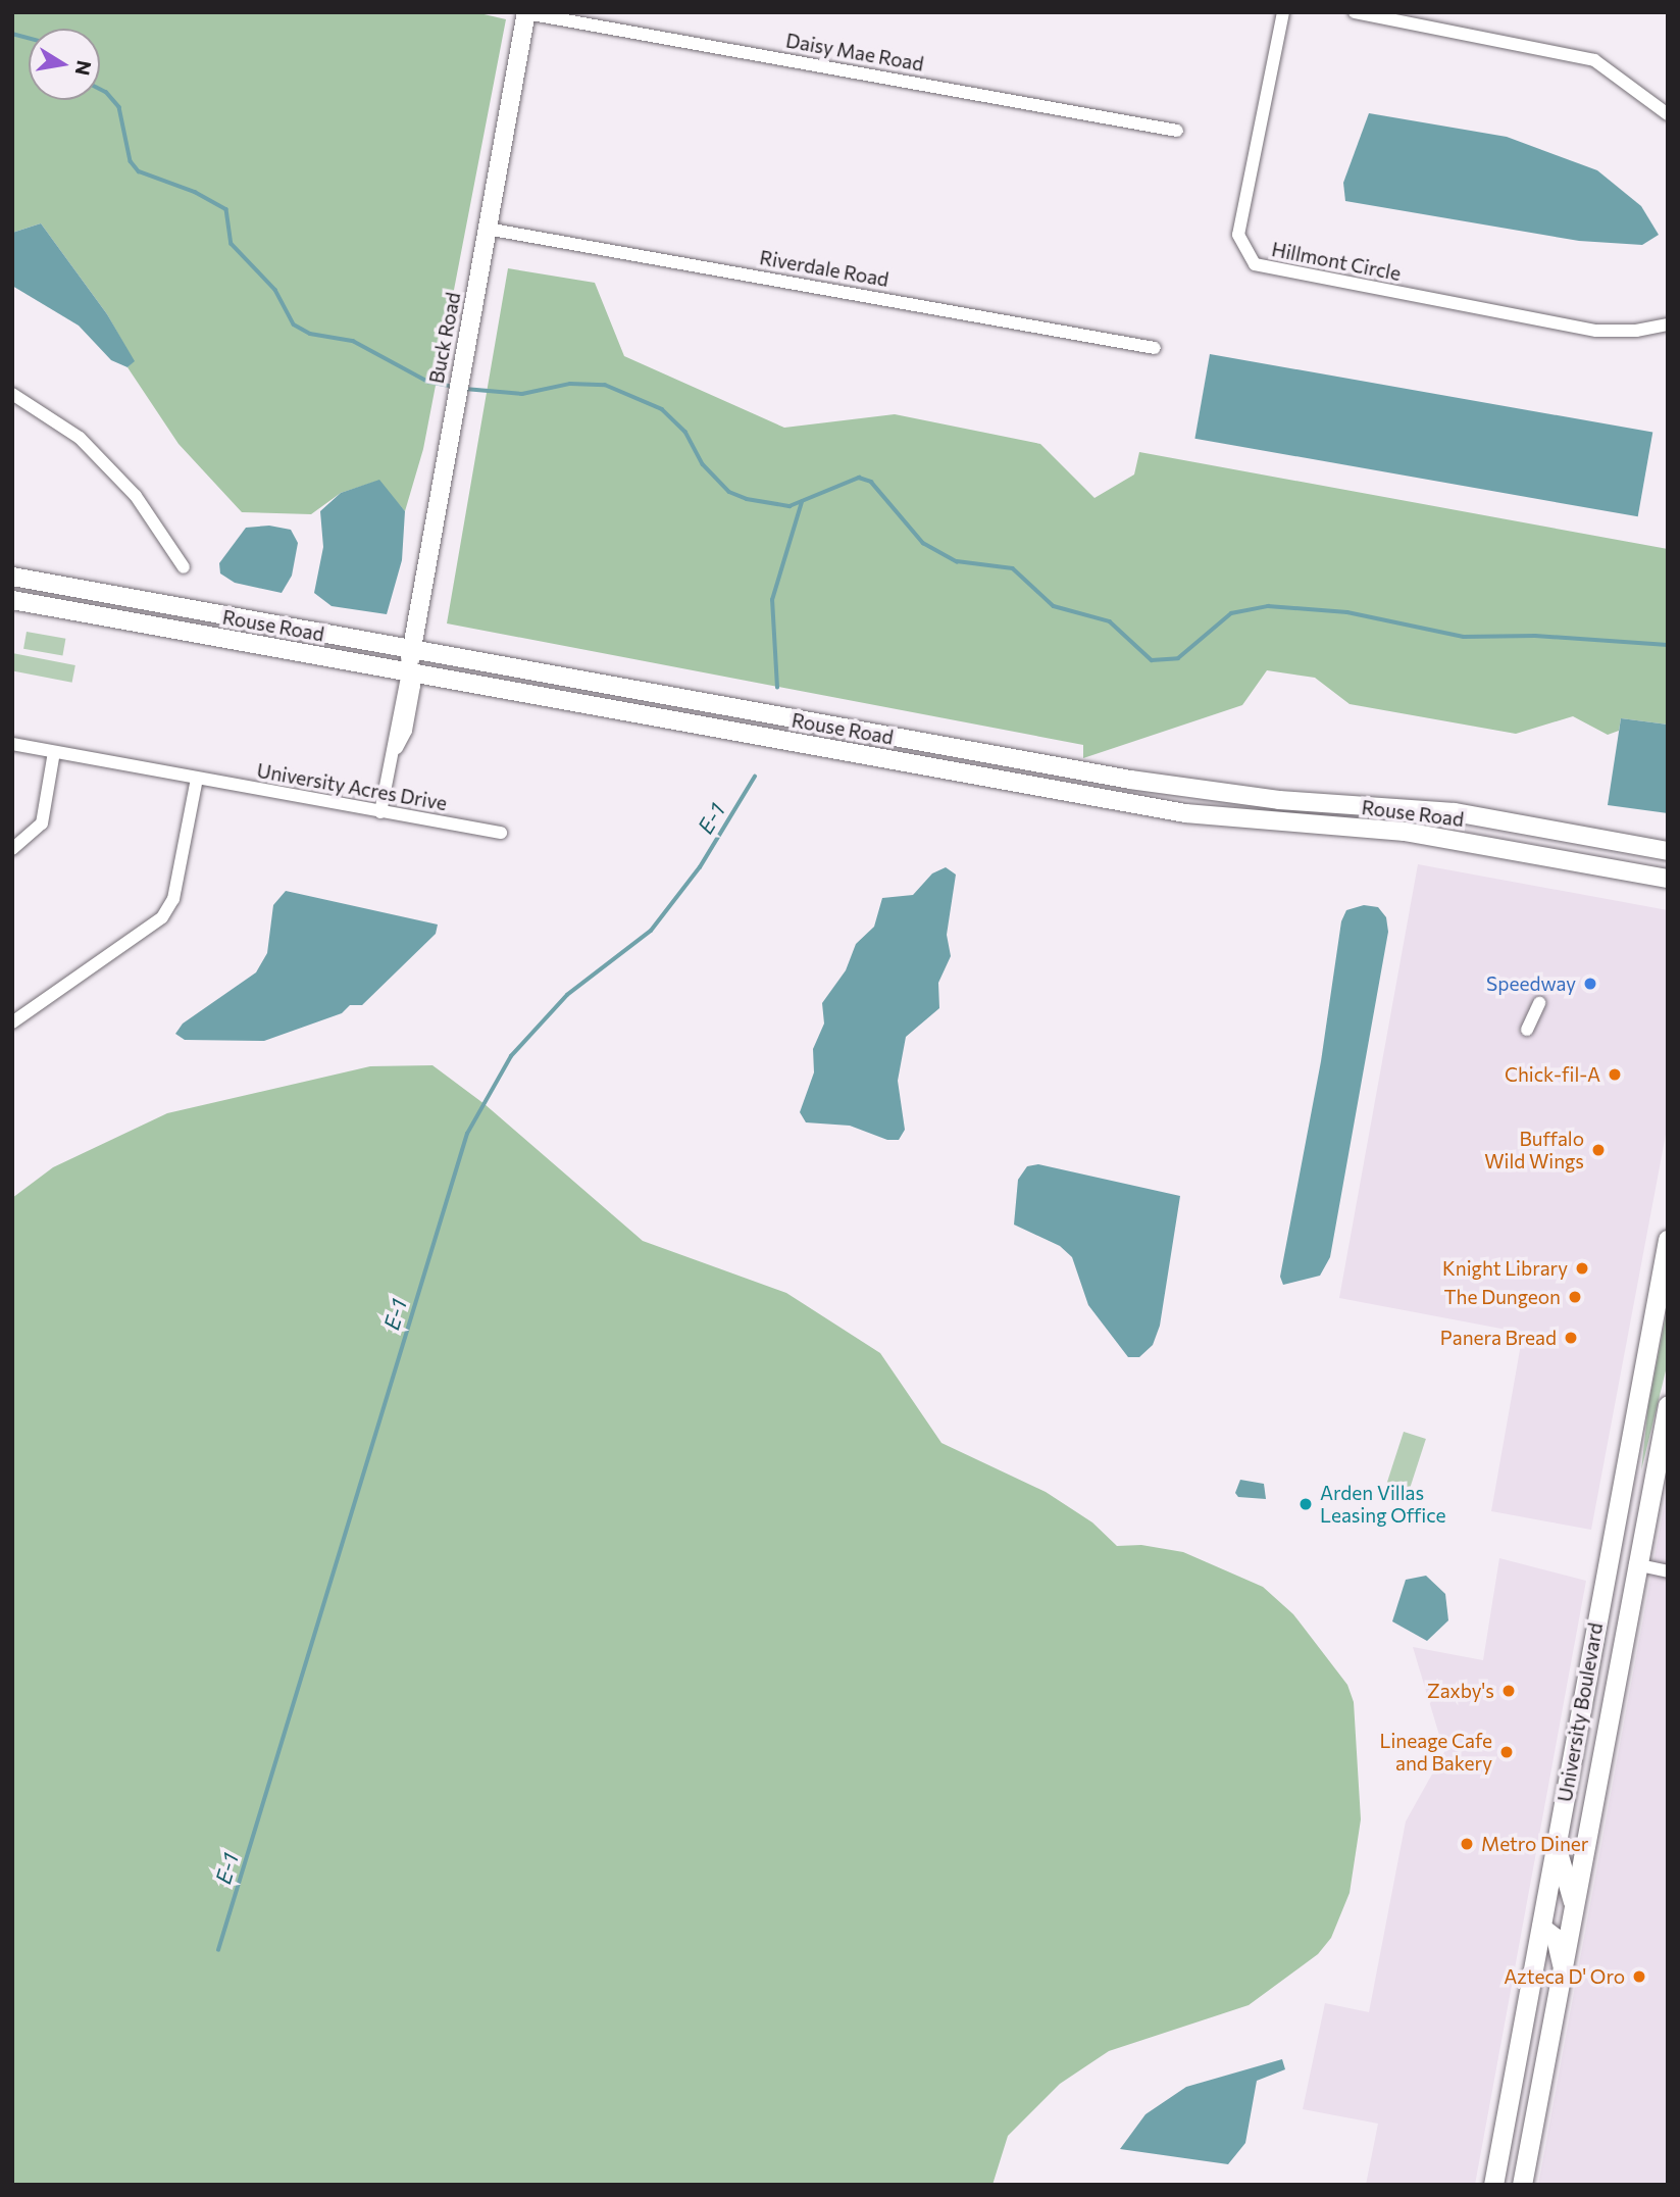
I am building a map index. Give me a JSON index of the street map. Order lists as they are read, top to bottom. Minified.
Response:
{"streets":{"main road":["University Boulevard"],"street":["Daisy Mae Road","Hillmont Circle","Riverdale Road","Buck Road","Rouse Road","University Acres Drive"]},"crossings":[["Daisy Mae Road","Buck Road"],["Riverdale Road","Buck Road"],["Buck Road","Rouse Road"],["Buck Road","University Acres Drive"]],"water":["E-1"],"places":["Speedway","Chick-fil-A","Buffalo Wild Wings","Knight Library","The Dungeon","Panera Bread","Arden Villas Leasing Office","Zaxby's","Lineage Cafe and Bakery","Metro Diner","Azteca D' Oro"],"north":"right"}
